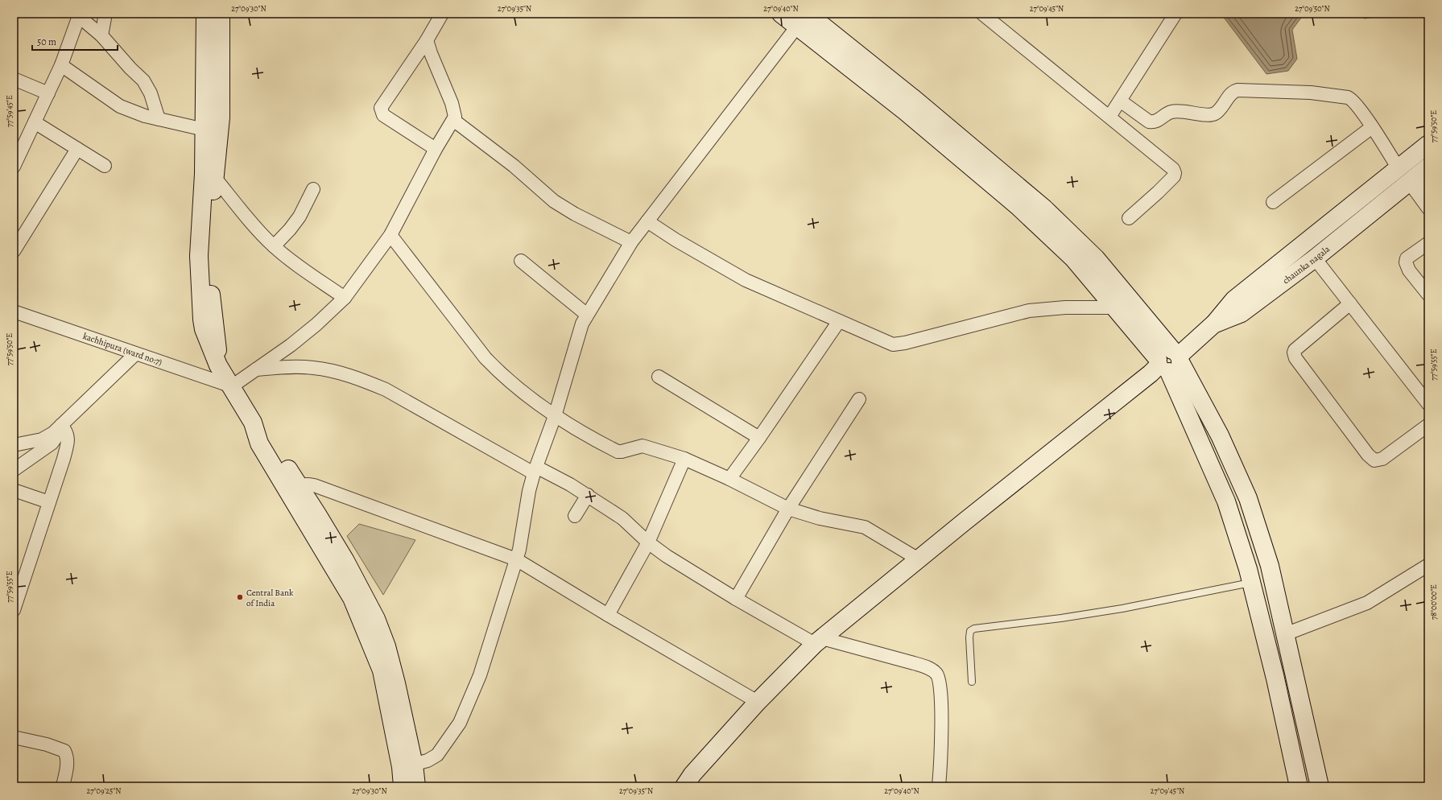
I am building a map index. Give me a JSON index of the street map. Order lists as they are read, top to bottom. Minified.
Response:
{"streets":{"main road":["chaunka nagala"],"street":["kachhipura (ward no:7)"]},"places":["Central Bank of India"],"scale_bar":"50 m","coordinates":["27°09'30\"N","27°09'35\"N","27°09'40\"N","27°09'45\"N","27°09'50\"N","77°59'45\"E","77°59'50\"E","77°59'55\"E","78°00'00\"E","27°09'25\"N"]}
